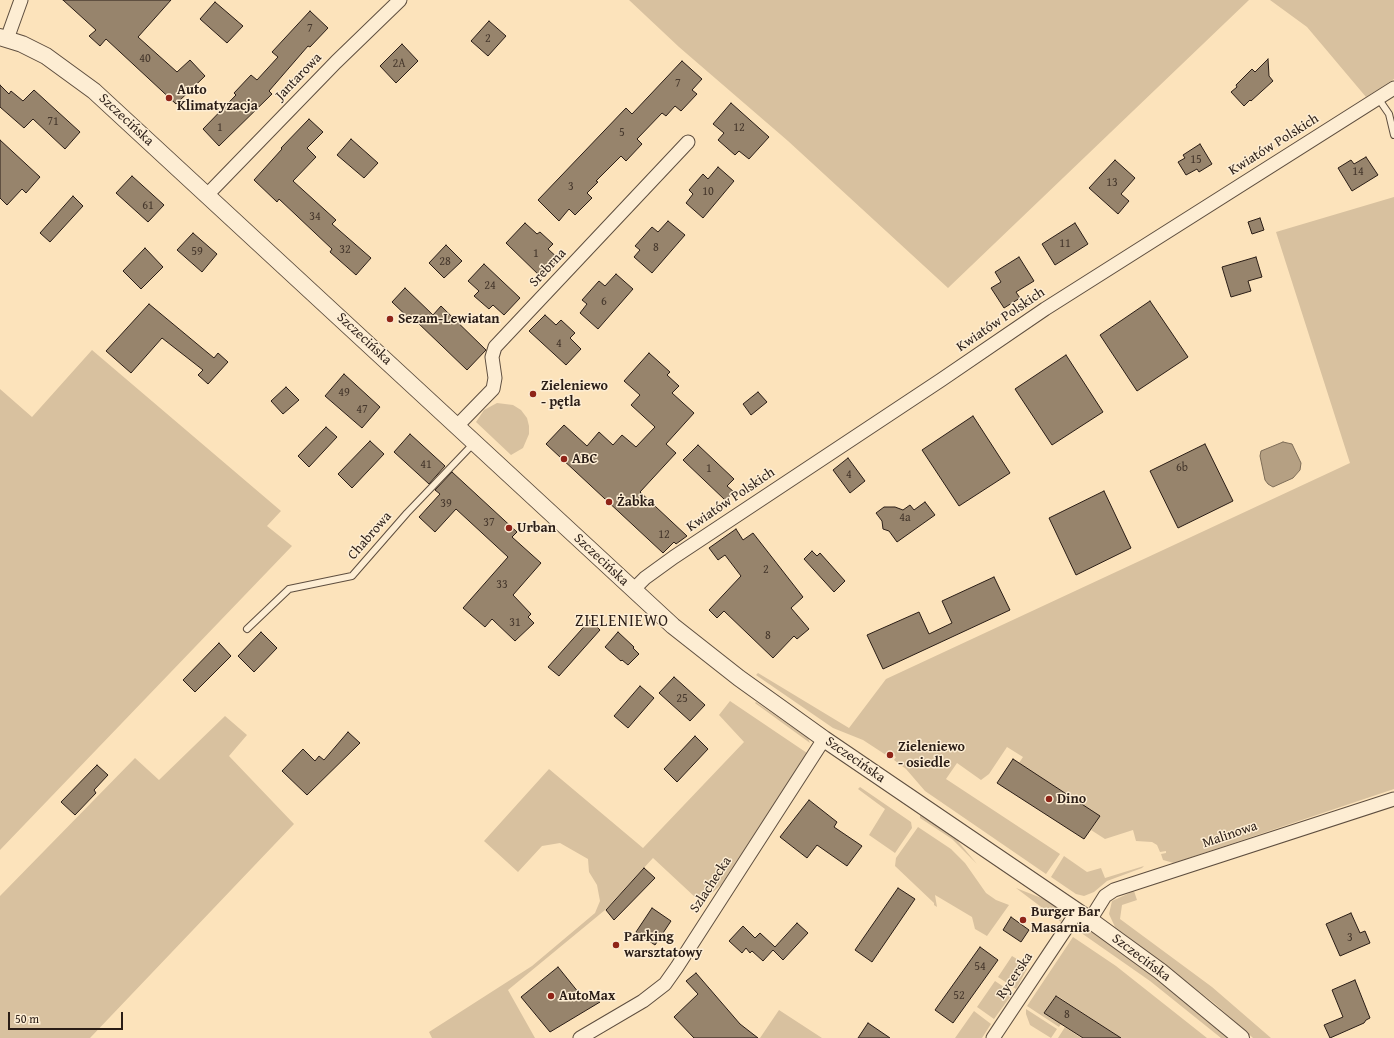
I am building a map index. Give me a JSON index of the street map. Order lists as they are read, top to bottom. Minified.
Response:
{"streets":{"street":["Jantarowa","Szczecińska","Kwiatów Polskich","Srebrna","Malinowa","Szlachecka","Rycerska"],"lane":["Chabrowa"]},"crossings":[["Jantarowa","Szczecińska"],["Szczecińska","Kwiatów Polskich"],["Szczecińska","Srebrna"],["Szczecińska","Chabrowa"],["Szczecińska","Malinowa"],["Szczecińska","Szlachecka"],["Szczecińska","Rycerska"],["Malinowa","Rycerska"]],"districts":["ZIELENIEWO"],"places":["Auto Klimatyzacja","Sezam-Lewiatan","Zieleniewo - pętla","ABC","Żabka","Urban","Zieleniewo - osiedle","Dino","Burger Bar Masarnia","Parking warsztatowy","AutoMax"],"house_numbers":["7","2","40","2A","7","71","1","12","5","15","14","13","3","10","61","34","11","8","32","59","1","28","24","6","4","49","47","41","6b","1","4","39","4a","37","12","2","33","31","8","25","3","54","52","8"],"scale_bar":"50 m"}
